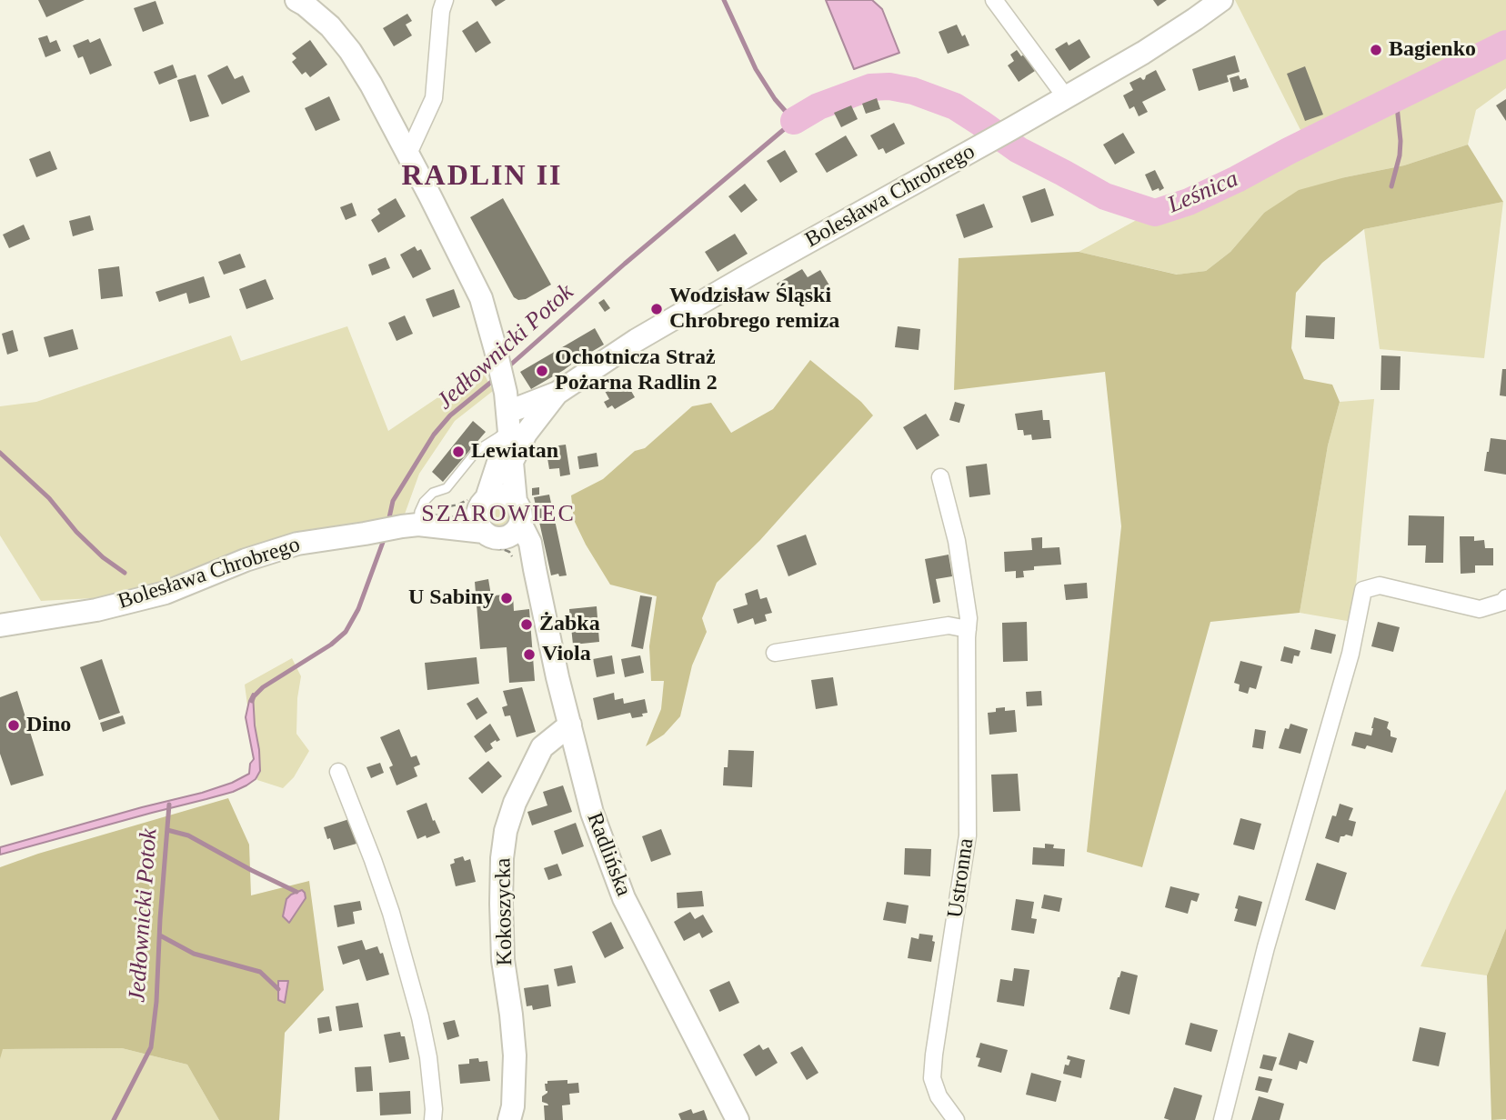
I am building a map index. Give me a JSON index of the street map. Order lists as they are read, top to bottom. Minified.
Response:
{"streets":{"street":["Bolesława Chrobrego","Radlińska","Ustronna","Kokoszycka"]},"crossings":[["Bolesława Chrobrego","Radlińska"],["Radlińska","Kokoszycka"]],"districts":["RADLIN II","SZAROWIEC"],"water":["Leśnica","Jedłownicki Potok"],"places":["Bagienko","Wodzisław Śląski Chrobrego remiza","Ochotnicza Straż Pożarna Radlin 2","Lewiatan","U Sabiny","Żabka","Viola","Dino"]}
